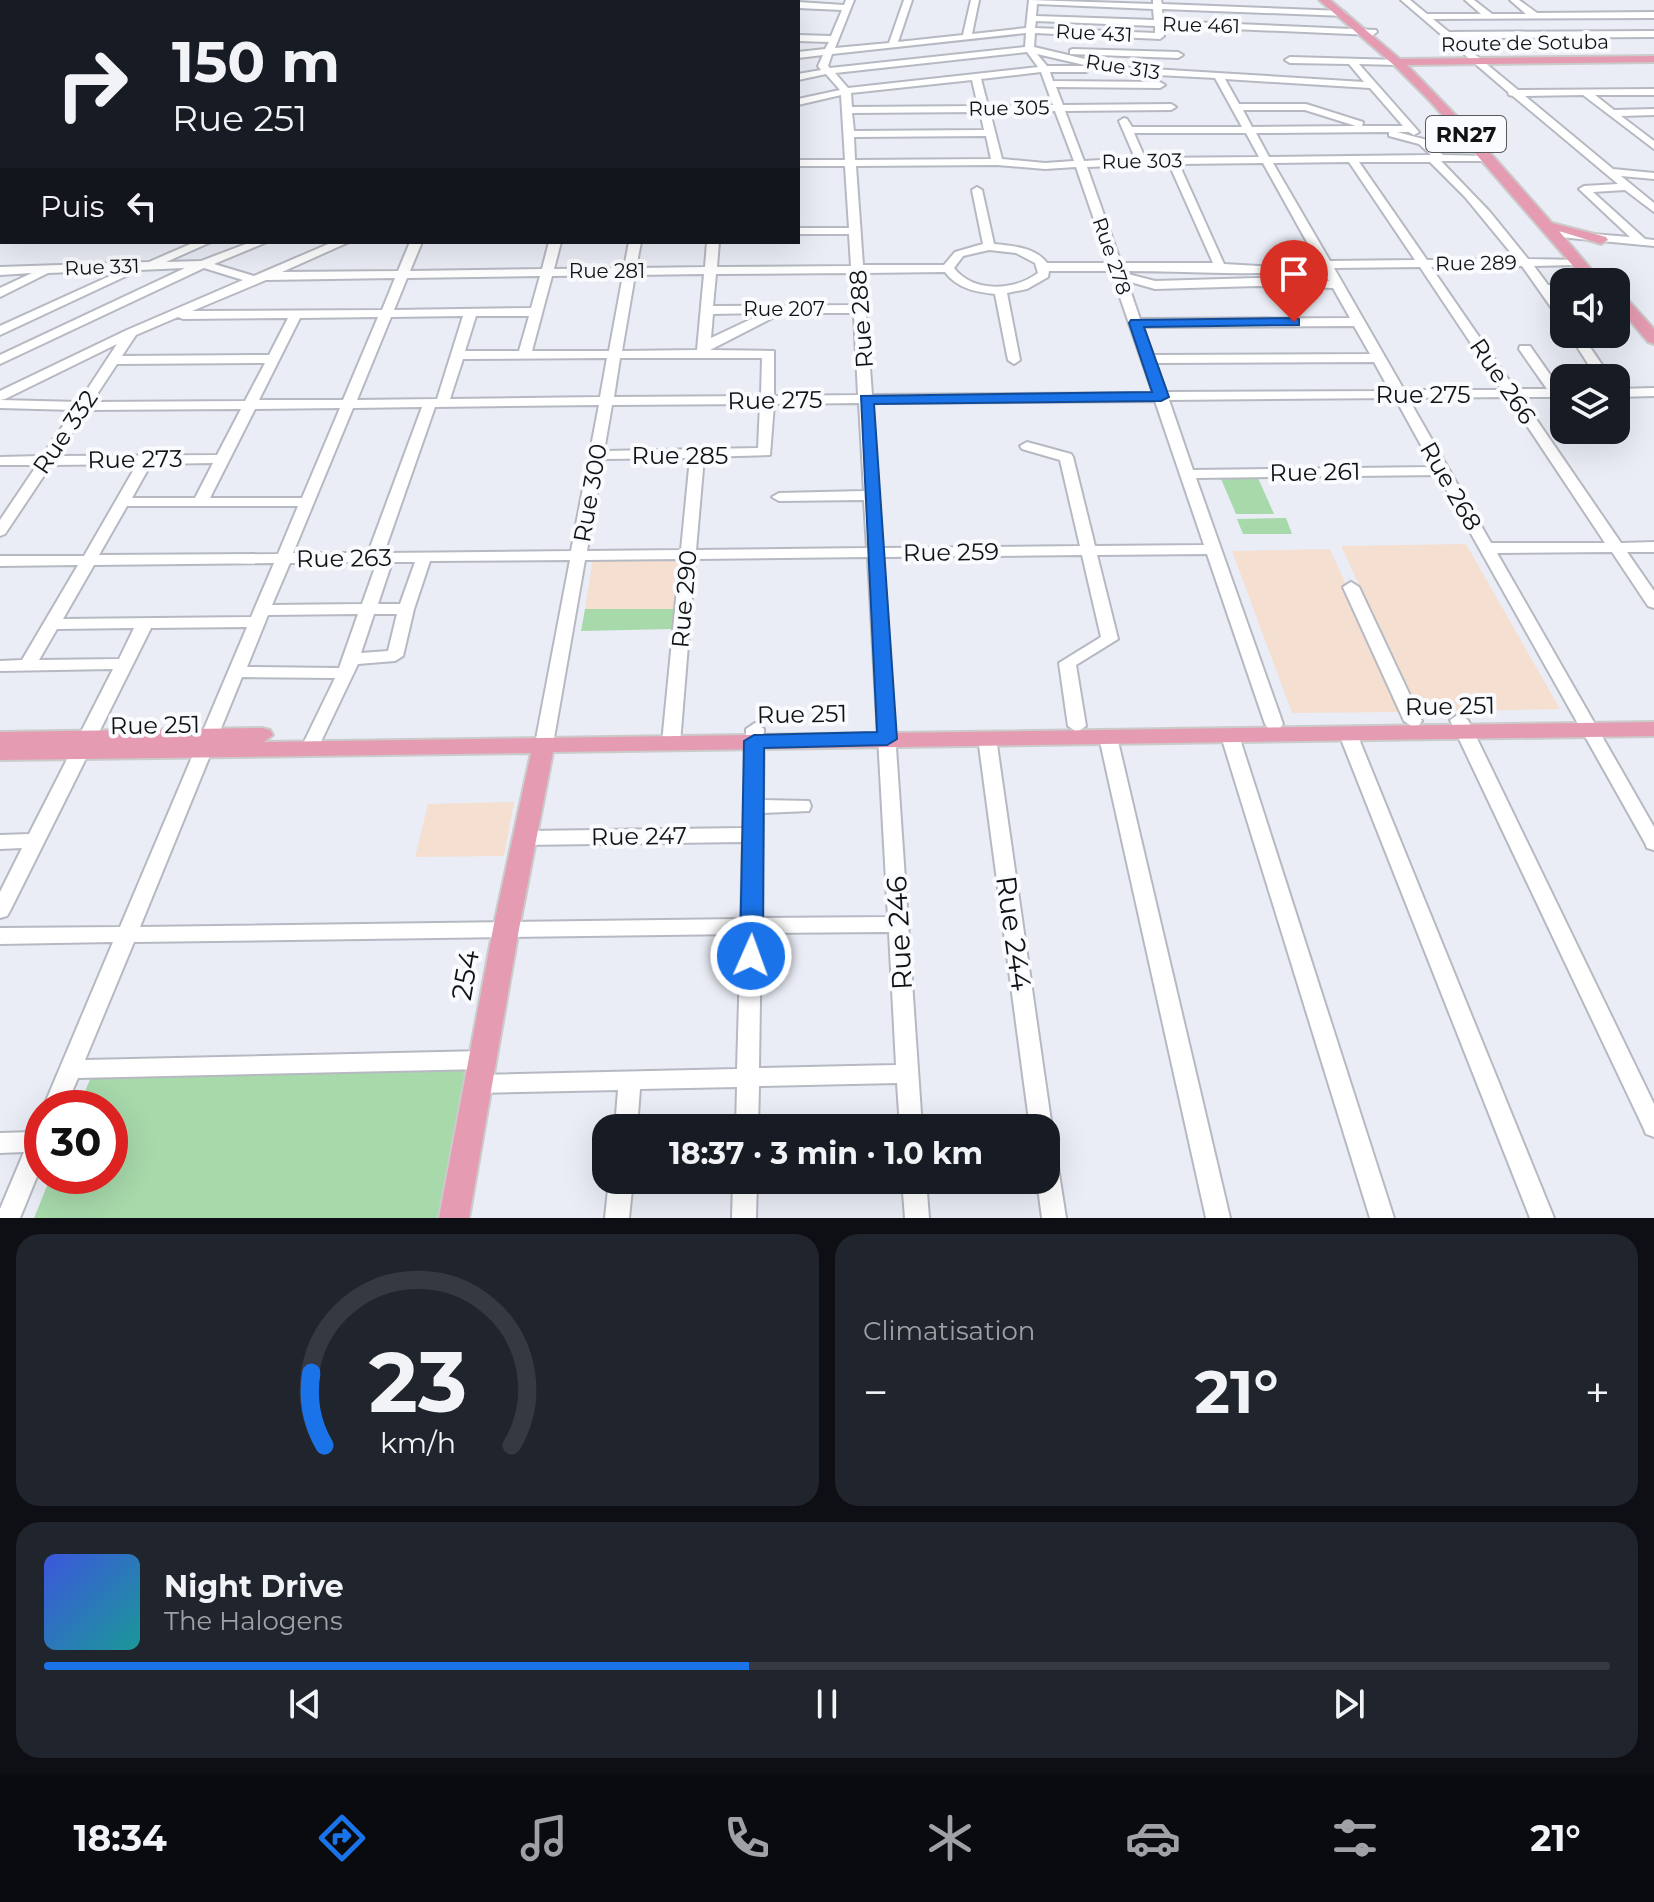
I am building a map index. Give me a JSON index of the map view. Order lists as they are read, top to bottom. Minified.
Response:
{"streets":{"main road":["Route de Sotuba","RN27","Rue 251","254"],"street":["Rue 461","Rue 431","Rue 313","Rue 305","Rue 303","Rue 278","Rue 289","Rue 331","Rue 281","Rue 207","Rue 288","Rue 266","Rue 275","Rue 332","Rue 285","Rue 273","Rue 261","Rue 268","Rue 300","Rue 259","Rue 263","Rue 290","Rue 247","Rue 246","Rue 244"]},"crossings":[["Rue 461","Rue 431"],["Rue 461","RN27"],["Route de Sotuba","RN27"],["Rue 313","Rue 278"],["Rue 313","Rue 268"],["Rue 305","Rue 278"],["Rue 305","Rue 288"],["RN27","Rue 303"],["RN27","Rue 289"],["Rue 303","Rue 278"],["Rue 303","Rue 288"],["Rue 303","Rue 266"],["Rue 303","Rue 268"],["Rue 278","Rue 275"],["Rue 278","Rue 261"],["Rue 278","Rue 259"],["Rue 278","Rue 251"],["Rue 289","Rue 266"],["Rue 281","Rue 288"],["Rue 281","Rue 300"],["Rue 207","Rue 288"],["Rue 288","Rue 275"],["Rue 288","Rue 259"],["Rue 288","Rue 251"],["Rue 288","Rue 246"],["Rue 266","Rue 275"],["Rue 275","Rue 332"],["Rue 275","Rue 285"],["Rue 275","Rue 268"],["Rue 275","Rue 300"],["Rue 332","Rue 273"],["Rue 285","Rue 300"],["Rue 285","Rue 290"],["Rue 261","Rue 268"],["Rue 268","Rue 251"],["Rue 300","Rue 263"],["Rue 300","Rue 251"],["Rue 300","254"],["Rue 259","Rue 263"],["Rue 259","Rue 290"],["Rue 263","Rue 290"],["Rue 290","Rue 251"],["Rue 251","Rue 246"],["Rue 251","Rue 244"],["Rue 251","254"],["Rue 247","254"]],"page":{"turn":["150 m","Rue 251"],"then":"Puis","limit":"30","trip":"18:37 · 3 min · 1.0 km","tile":"Climatisation","heat":["−","21°","+"],"song":["Night Drive","The Halogens"],"tabs":["18:34","21°"],"gauge":["23","km/h"]}}
